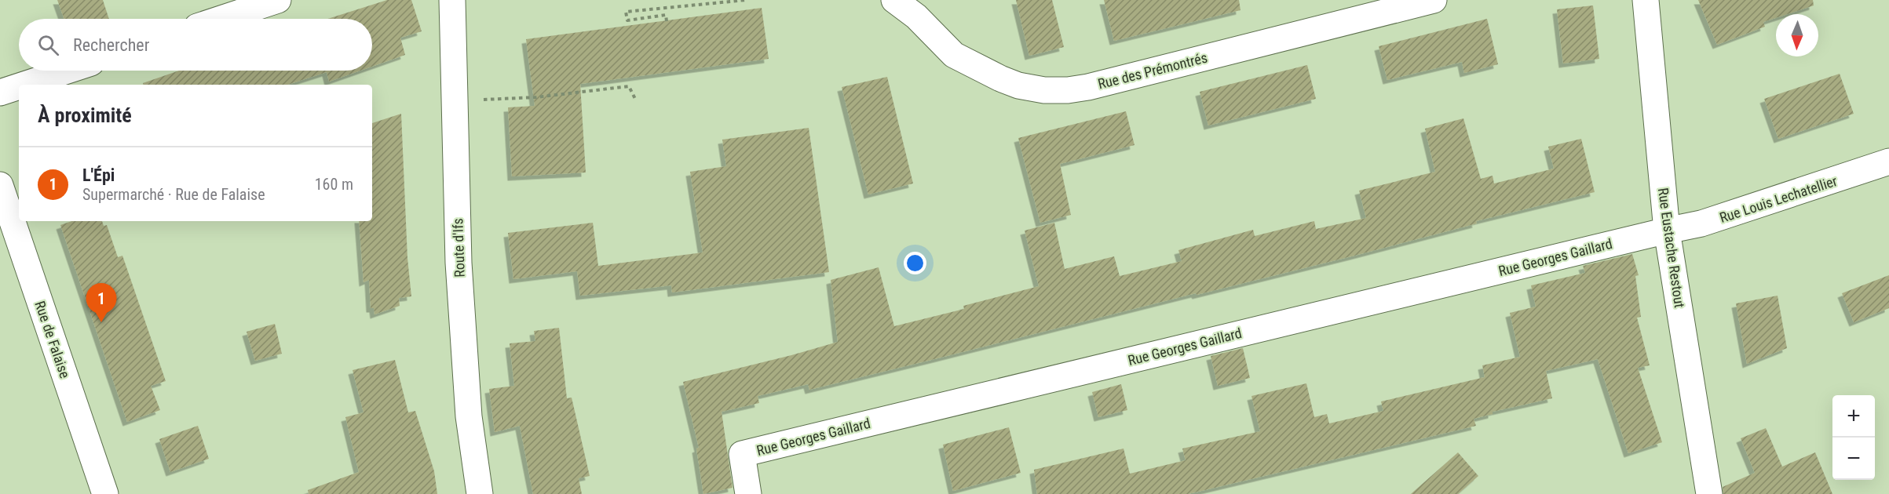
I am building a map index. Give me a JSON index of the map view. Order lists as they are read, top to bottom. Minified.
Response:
{"streets":{"street":["Rue des Prémontrés","Rue Louis Lechatellier","Route d'Ifs","Rue Eustache Restout","Rue Georges Gaillard","Rue de Falaise"]},"crossings":[["Rue Louis Lechatellier","Rue Eustache Restout"],["Rue Louis Lechatellier","Rue Georges Gaillard"],["Rue Eustache Restout","Rue Georges Gaillard"]],"north":"bottom","page":{"search":"Rechercher","heading":"À proximité","list":[{"mark":"1","name":"L'Épi","note":"Supermarché · Rue de Falaise","value":"160 m"}],"pins":"1","map_buttons":["+","−"]}}
